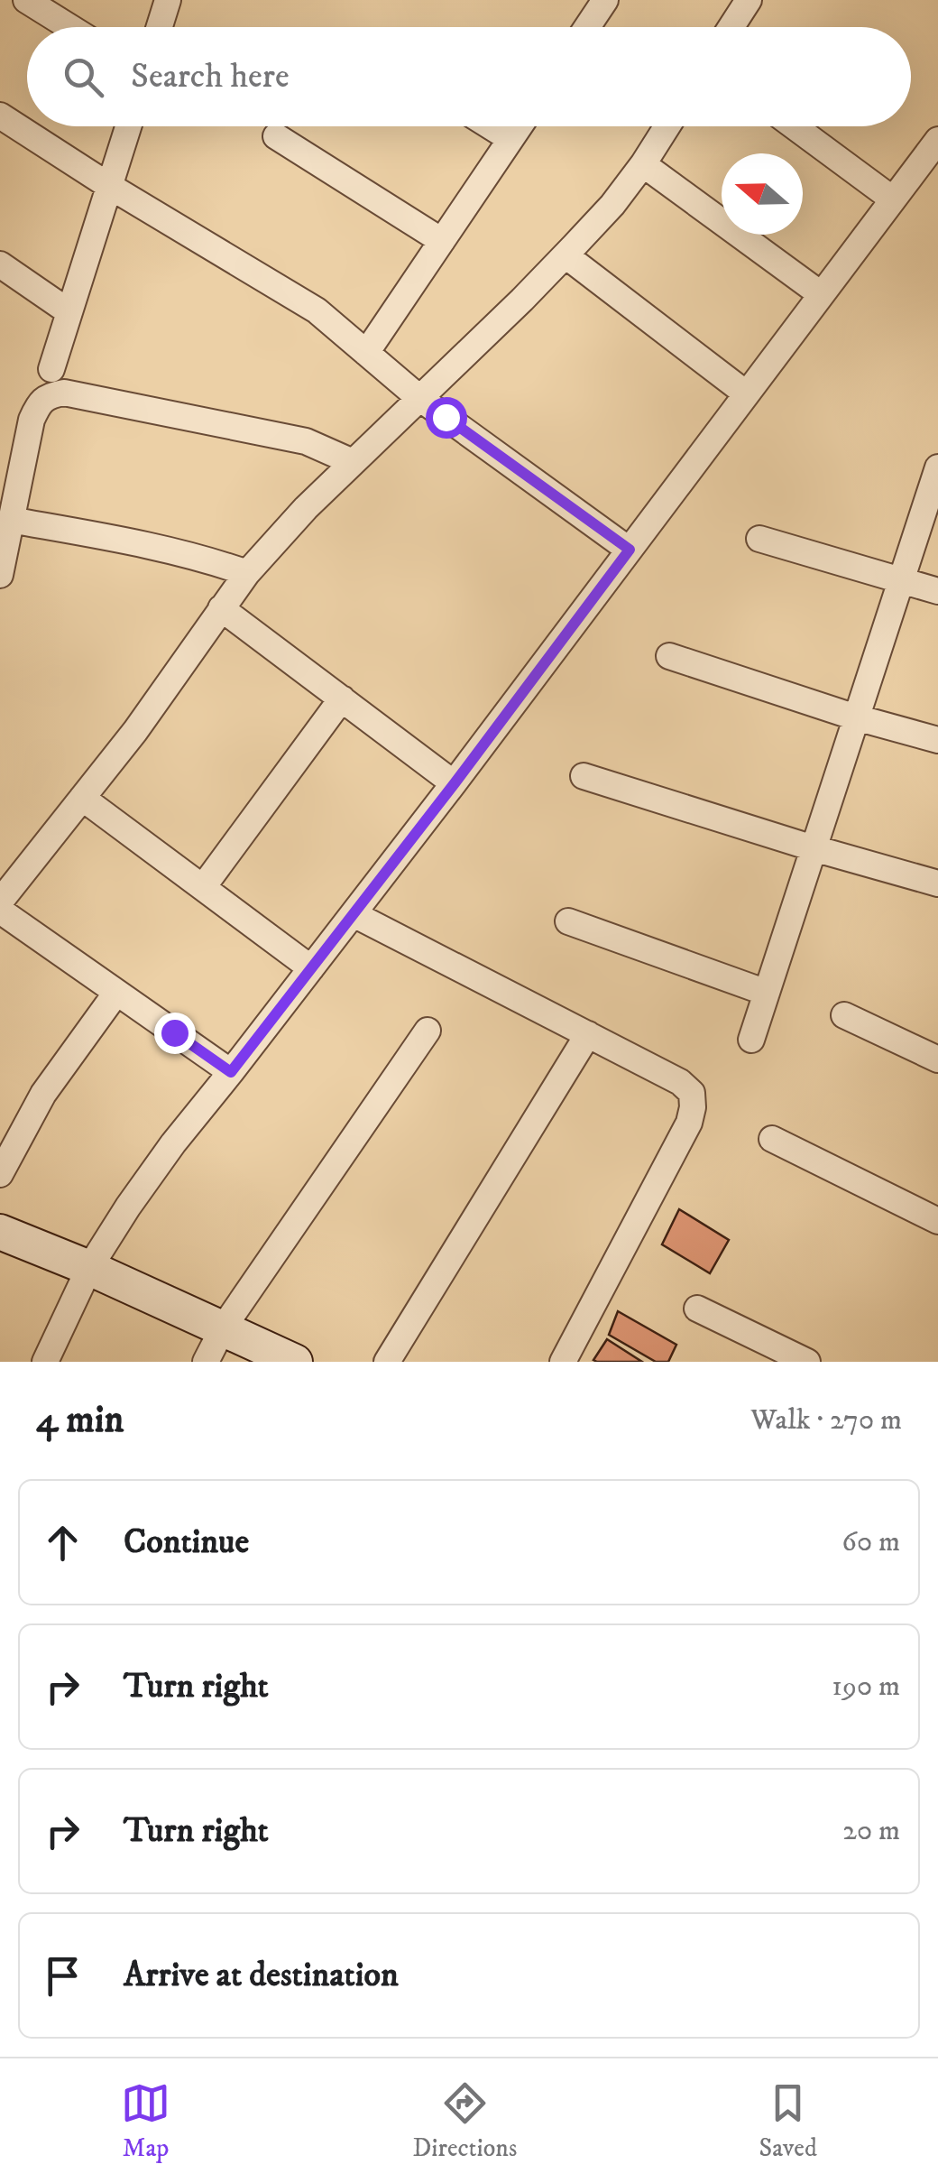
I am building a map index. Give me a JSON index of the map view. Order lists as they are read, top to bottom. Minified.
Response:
{"north":"left","page":{"search":"Search here","heading":["4 min","Walk · 270 m"],"list":[["Continue","60 m"],["Turn right","190 m"],["Turn right","20 m"],"Arrive at destination"],"nav":["Map","Directions","Saved"]}}
